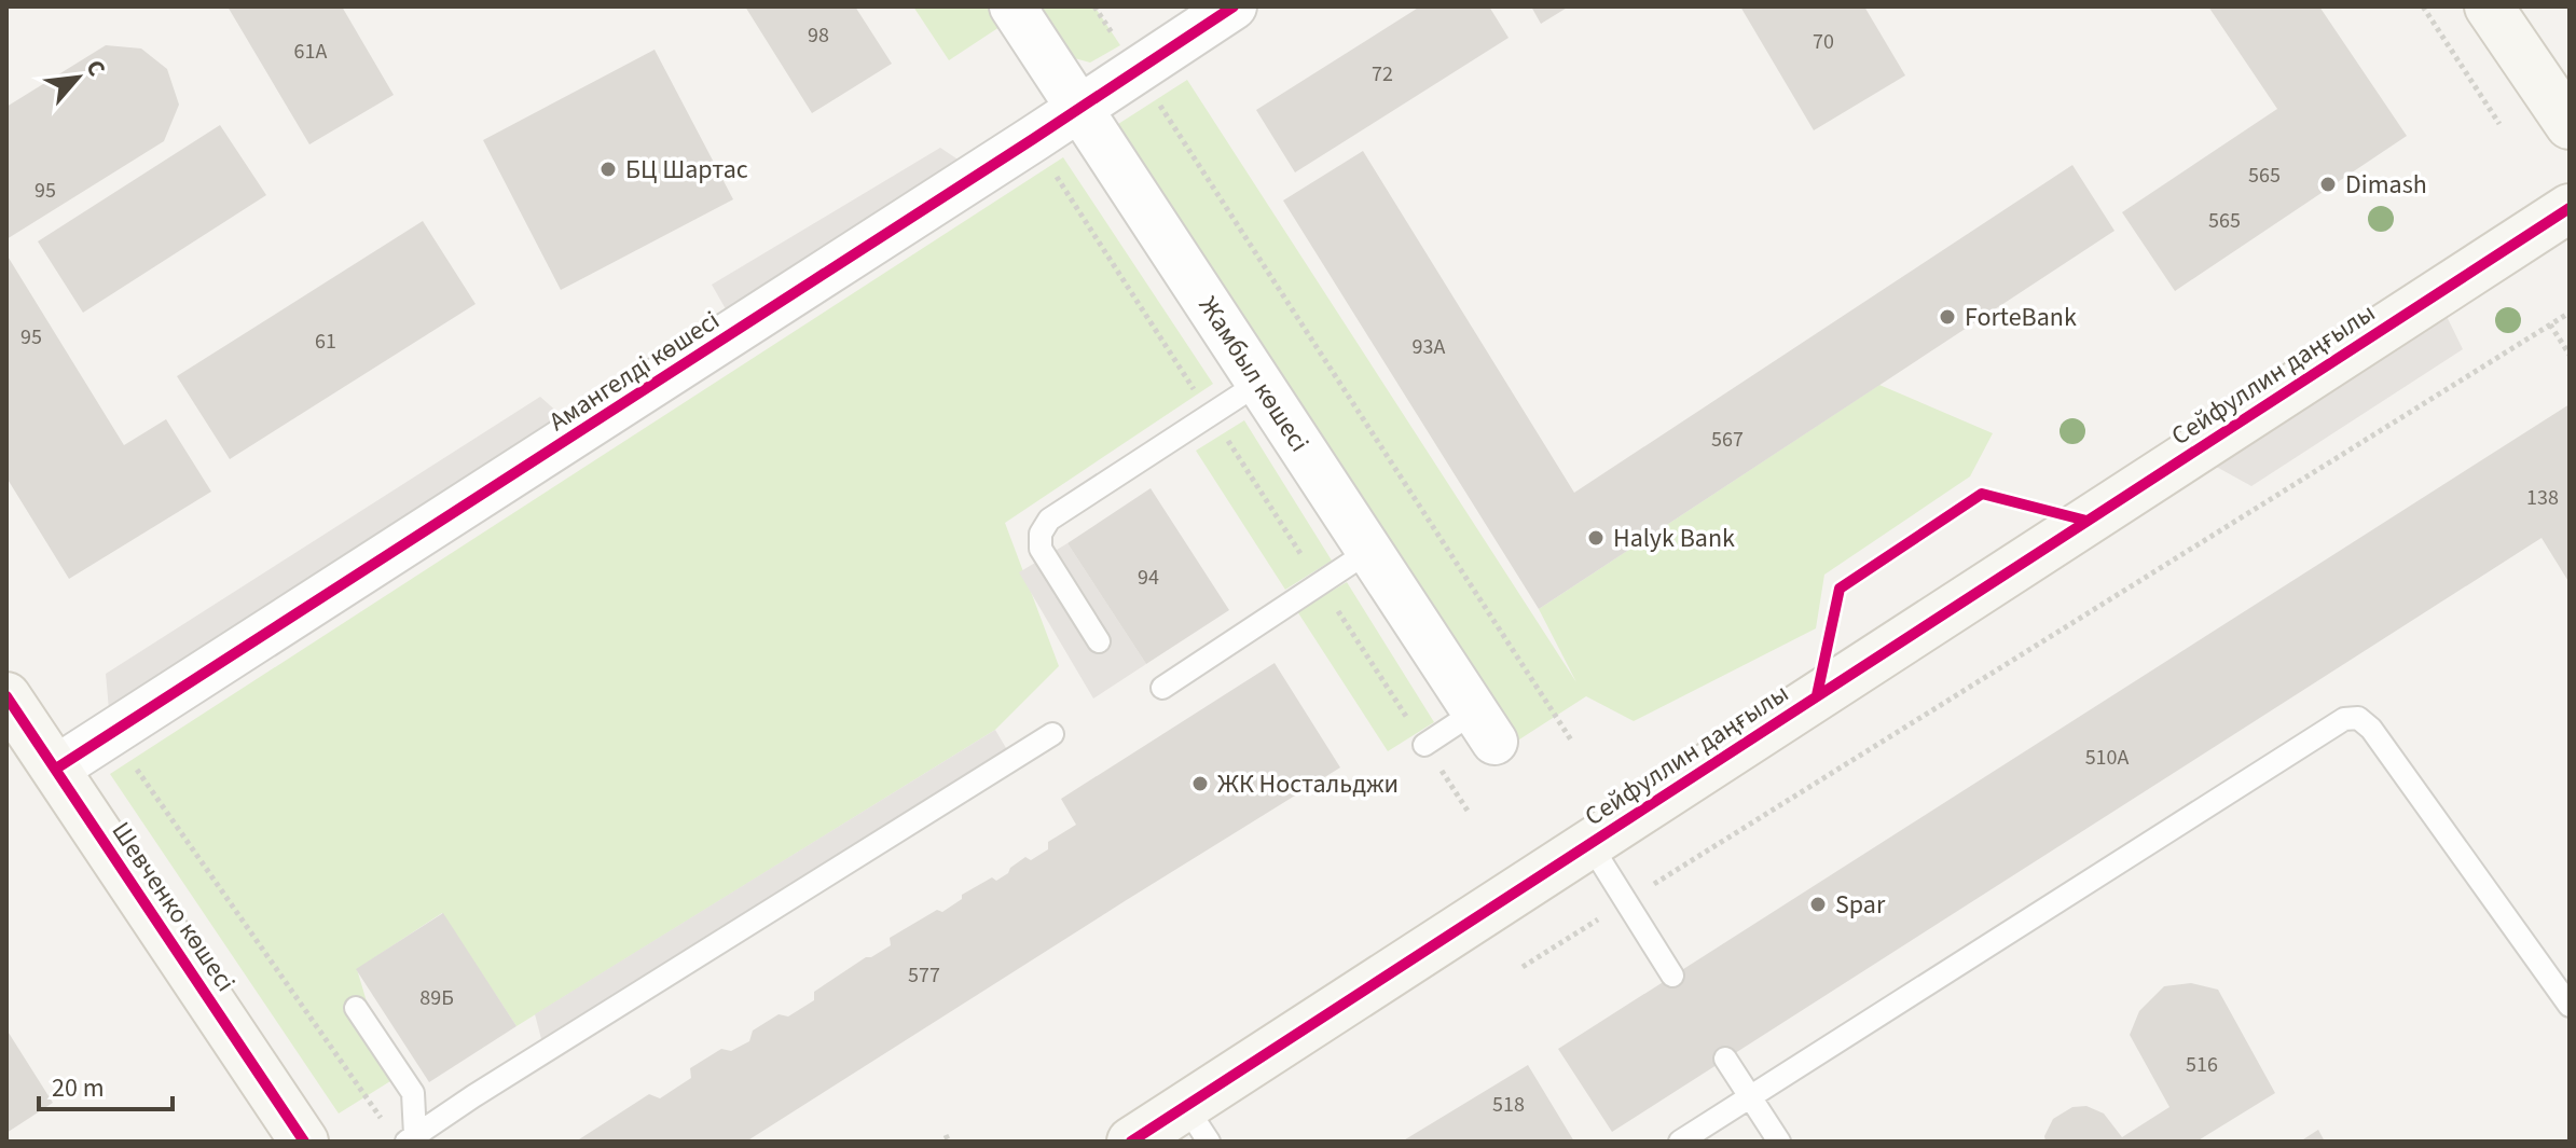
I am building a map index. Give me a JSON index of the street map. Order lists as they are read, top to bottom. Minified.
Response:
{"streets":{"main road":["Сейфуллин даңғылы","Шевченко көшесі"],"street":["Амангелді көшесі","Жамбыл көшесі"]},"crossings":[["Амангелді көшесі","Жамбыл көшесі"],["Амангелді көшесі","Шевченко көшесі"]],"places":["БЦ Шартас","Dimash","ForteBank","Halyk Bank","ЖК Ностальджи","Spar"],"house_numbers":["98","70","61А","72","565","95","565","95","61","93А","567","138","94","510А","577","89Б","516","518"],"scale_bar":"20 m","north":"top right"}
